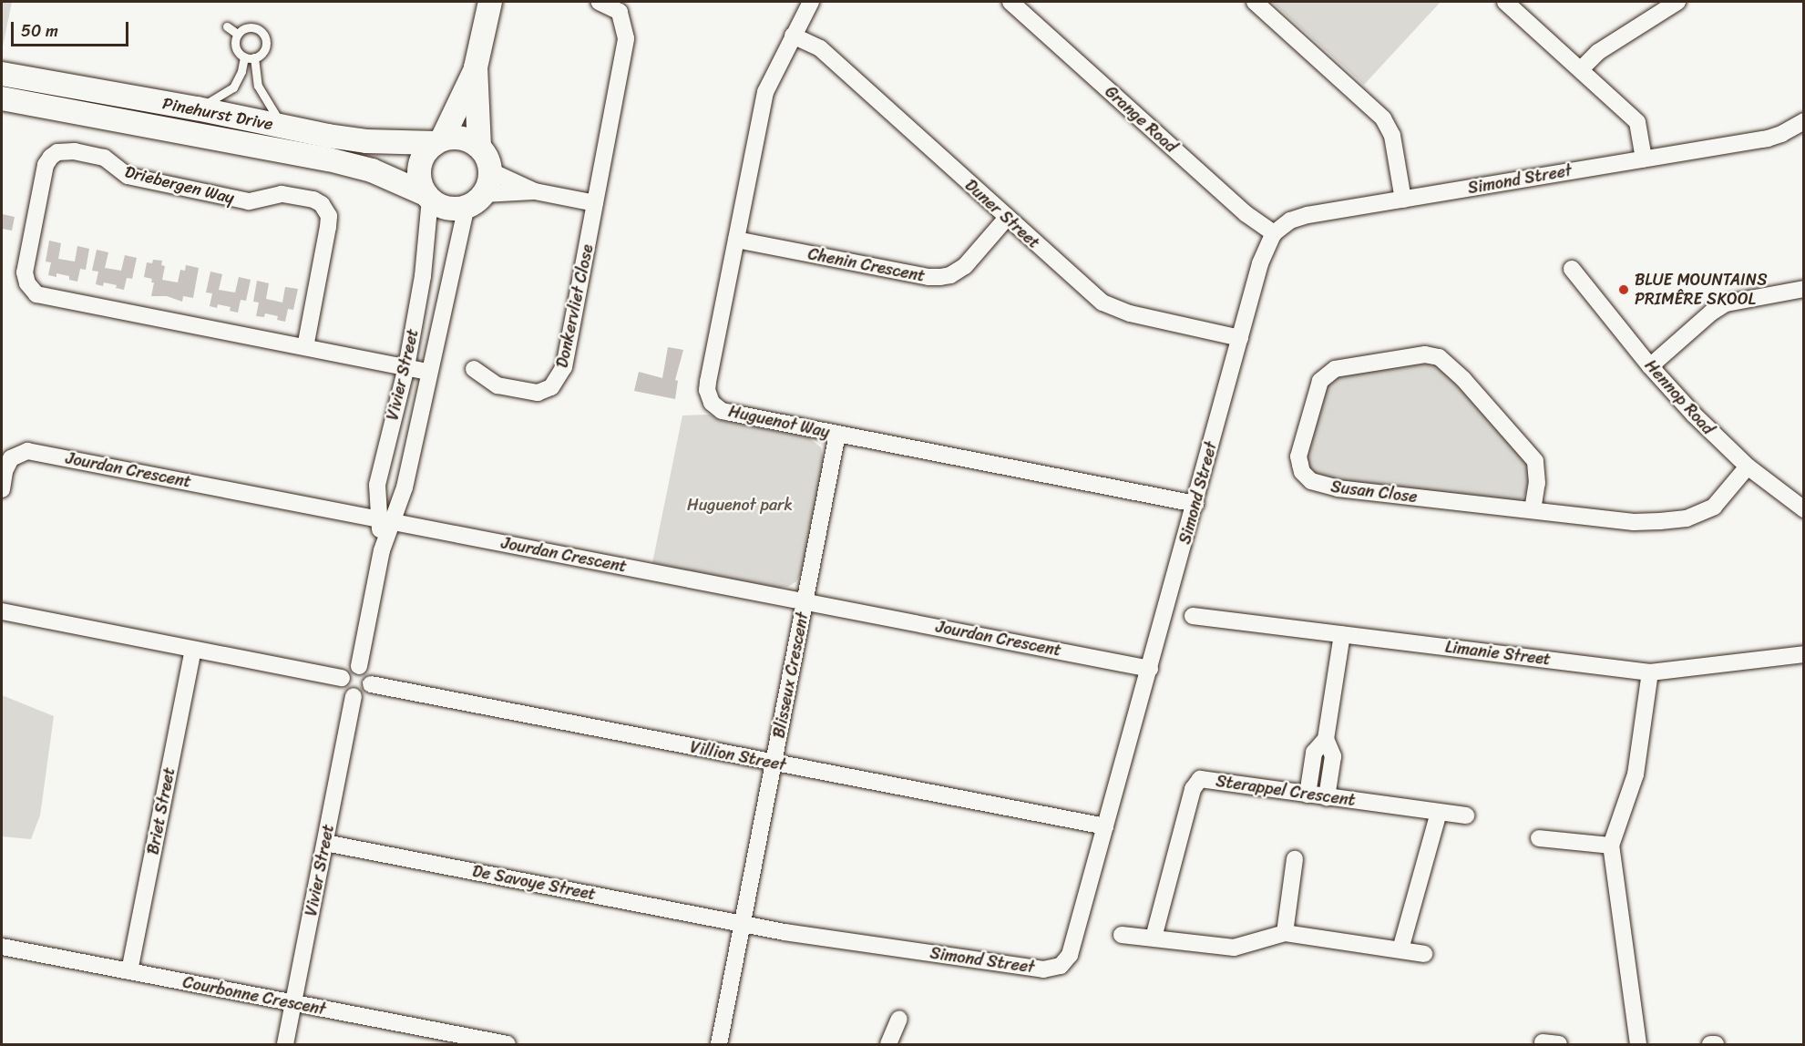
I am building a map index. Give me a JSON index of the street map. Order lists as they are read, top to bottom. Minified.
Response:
{"streets":{"street":["Pinehurst Drive","Grange Road","Simond Street","Driebergen Way","Duner Street","Chenin Crescent","Donkervliet Close","Vivier Street","Hennop Road","Huguenot Way","Jourdan Crescent","Susan Close","Limanie Street","Blisseux Crescent","Villion Street","Sterappel Crescent","Briet Street","De Savoye Street","Courbonne Crescent"]},"crossings":[["Pinehurst Drive","Vivier Street"],["Grange Road","Simond Street"],["Simond Street","Duner Street"],["Simond Street","Huguenot Way"],["Simond Street","Jourdan Crescent"],["Simond Street","Blisseux Crescent"],["Simond Street","Villion Street"],["Simond Street","De Savoye Street"],["Driebergen Way","Vivier Street"],["Duner Street","Chenin Crescent"],["Duner Street","Huguenot Way"],["Chenin Crescent","Huguenot Way"],["Vivier Street","Jourdan Crescent"],["Vivier Street","Villion Street"],["Vivier Street","De Savoye Street"],["Vivier Street","Courbonne Crescent"],["Hennop Road","Susan Close"],["Huguenot Way","Blisseux Crescent"],["Jourdan Crescent","Blisseux Crescent"],["Blisseux Crescent","Villion Street"],["Blisseux Crescent","De Savoye Street"],["Briet Street","Courbonne Crescent"]],"parks":["Huguenot park"],"places":["BLUE MOUNTAINS PRIMÊRE SKOOL"],"scale_bar":"50 m"}
